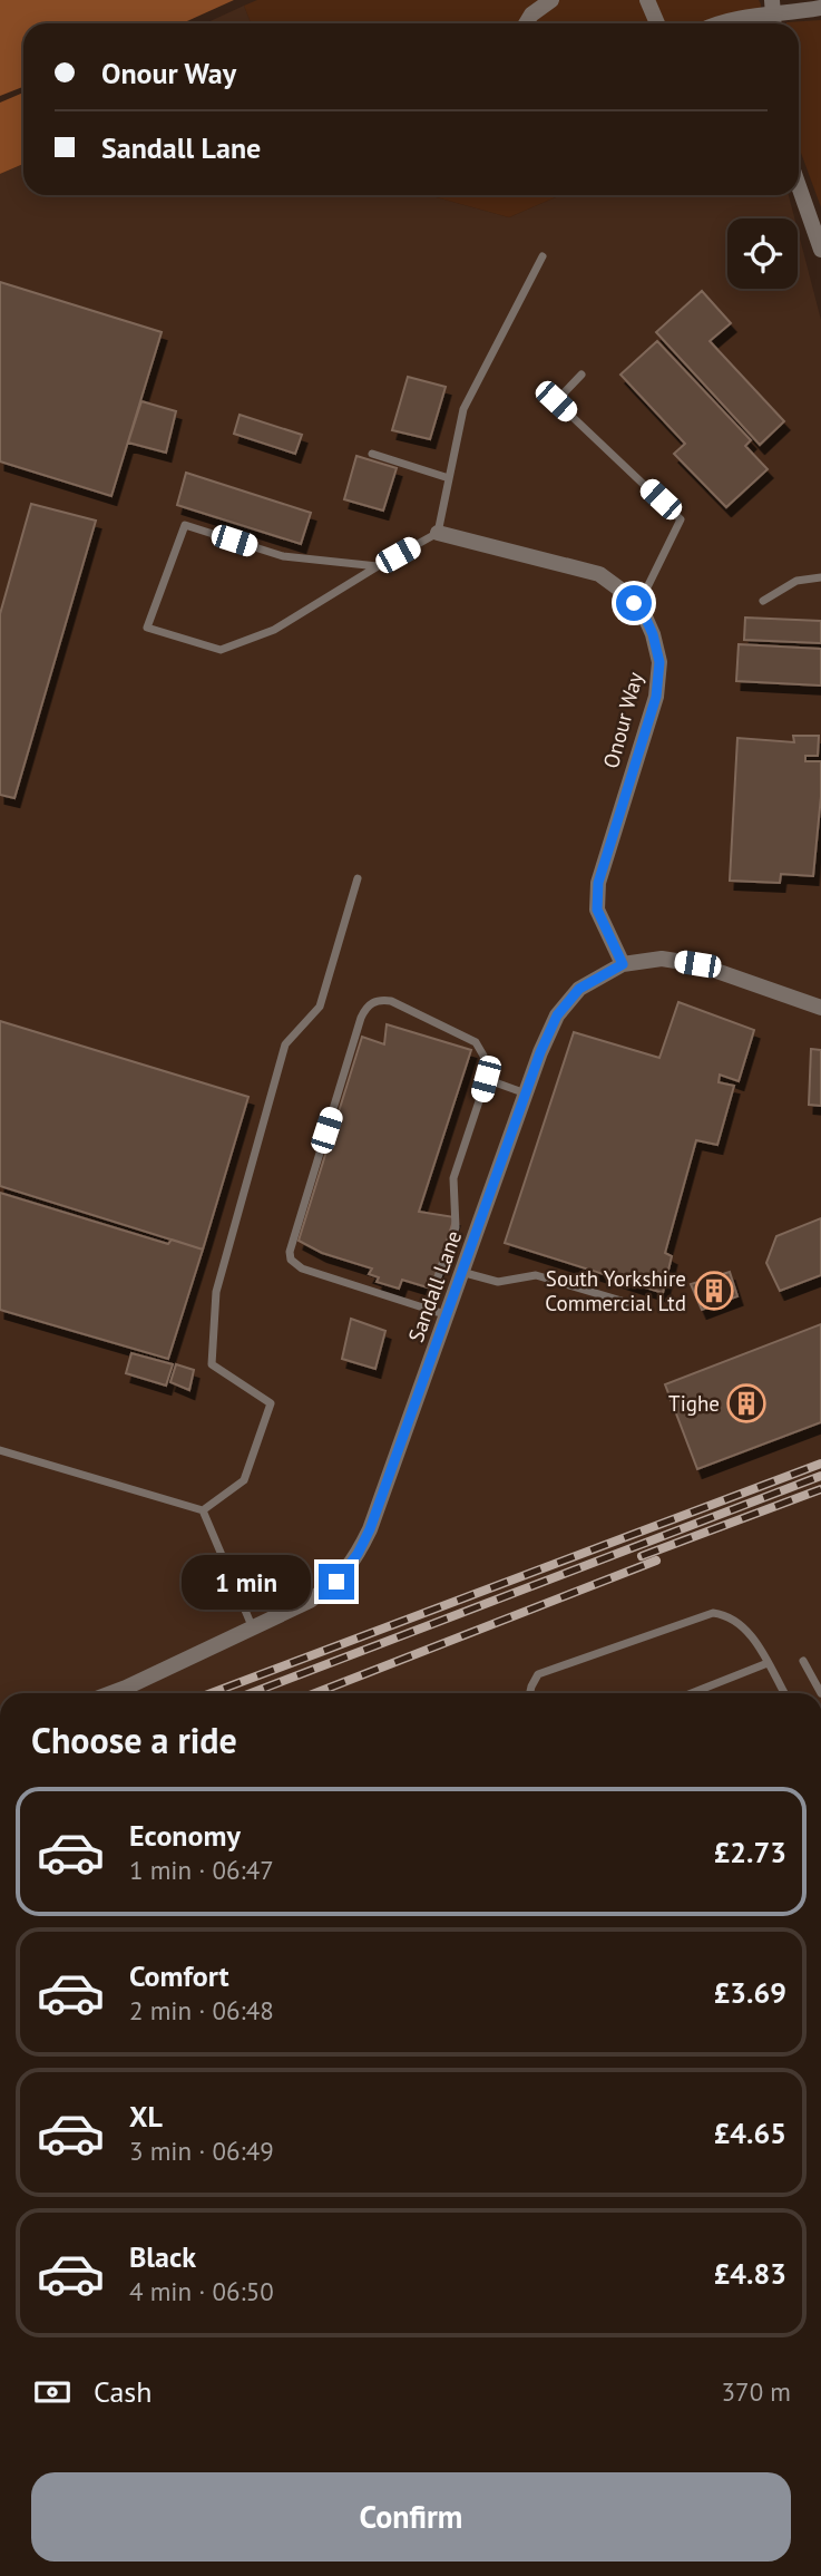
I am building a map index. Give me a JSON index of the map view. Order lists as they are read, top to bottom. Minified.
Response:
{"streets":{"street":["Onour Way","Sandall Lane"]},"crossings":[["Onour Way","Sandall Lane"]],"places":{"building":["South Yorkshire Commercial Ltd","Tighe"]},"page":{"banner":["Onour Way","Sandall Lane"],"bubble":"1 min","heading":"Choose a ride","list":[{"name":"Economy","note":"1 min · 06:47","value":"£2.73"},{"name":"Comfort","note":"2 min · 06:48","value":"£3.69"},{"name":"XL","note":"3 min · 06:49","value":"£4.65"},{"name":"Black","note":"4 min · 06:50","value":"£4.83"}],"pay":["Cash","370 m"],"buttons":"Confirm"}}
